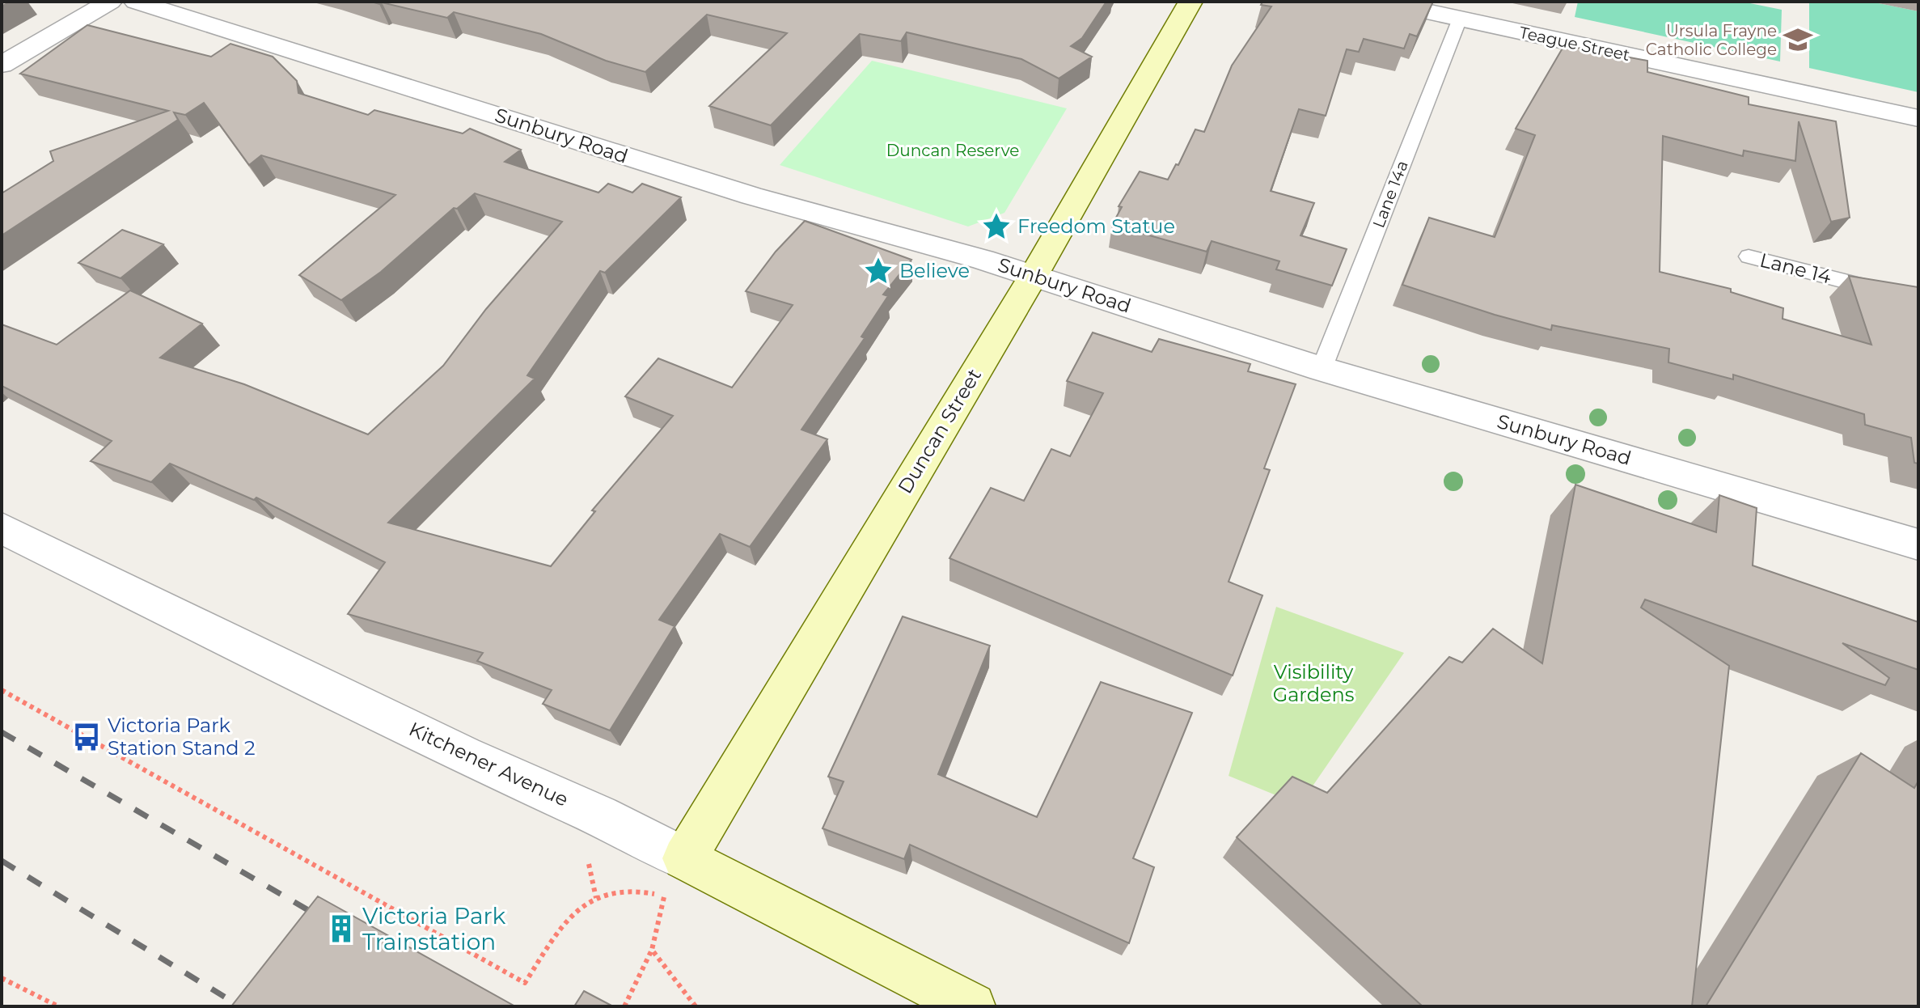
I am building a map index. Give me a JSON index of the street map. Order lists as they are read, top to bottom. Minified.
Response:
{"streets":{"street":["Teague Street","Sunbury Road","Duncan Street","Kitchener Avenue"],"lane":["Lane 14a","Lane 14"]},"crossings":[["Teague Street","Lane 14a"],["Sunbury Road","Lane 14a"],["Sunbury Road","Duncan Street"],["Duncan Street","Kitchener Avenue"]],"parks":["Duncan Reserve","Visibility Gardens"],"places":{"school or university":["Ursula Frayne Catholic College"],"place":["Freedom Statue","Believe"],"bus stop":["Victoria Park Station Stand 2"],"building":["Victoria Park Trainstation"]}}
